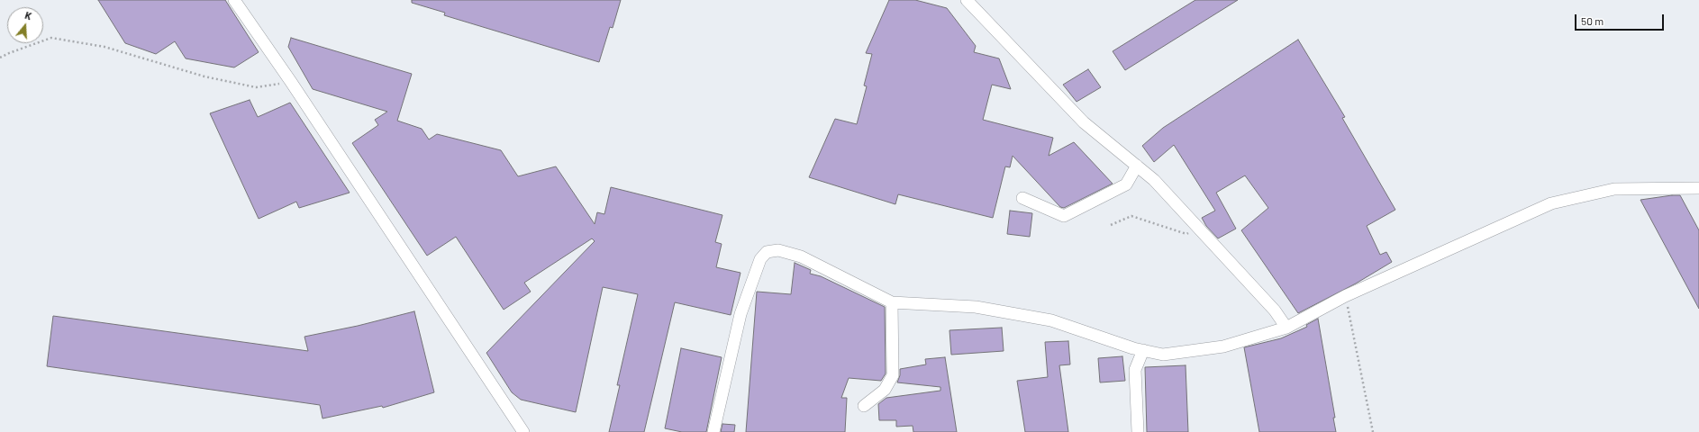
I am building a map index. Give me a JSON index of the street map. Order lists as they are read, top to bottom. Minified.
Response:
{"scale_bar":"50 m","north":"top"}
